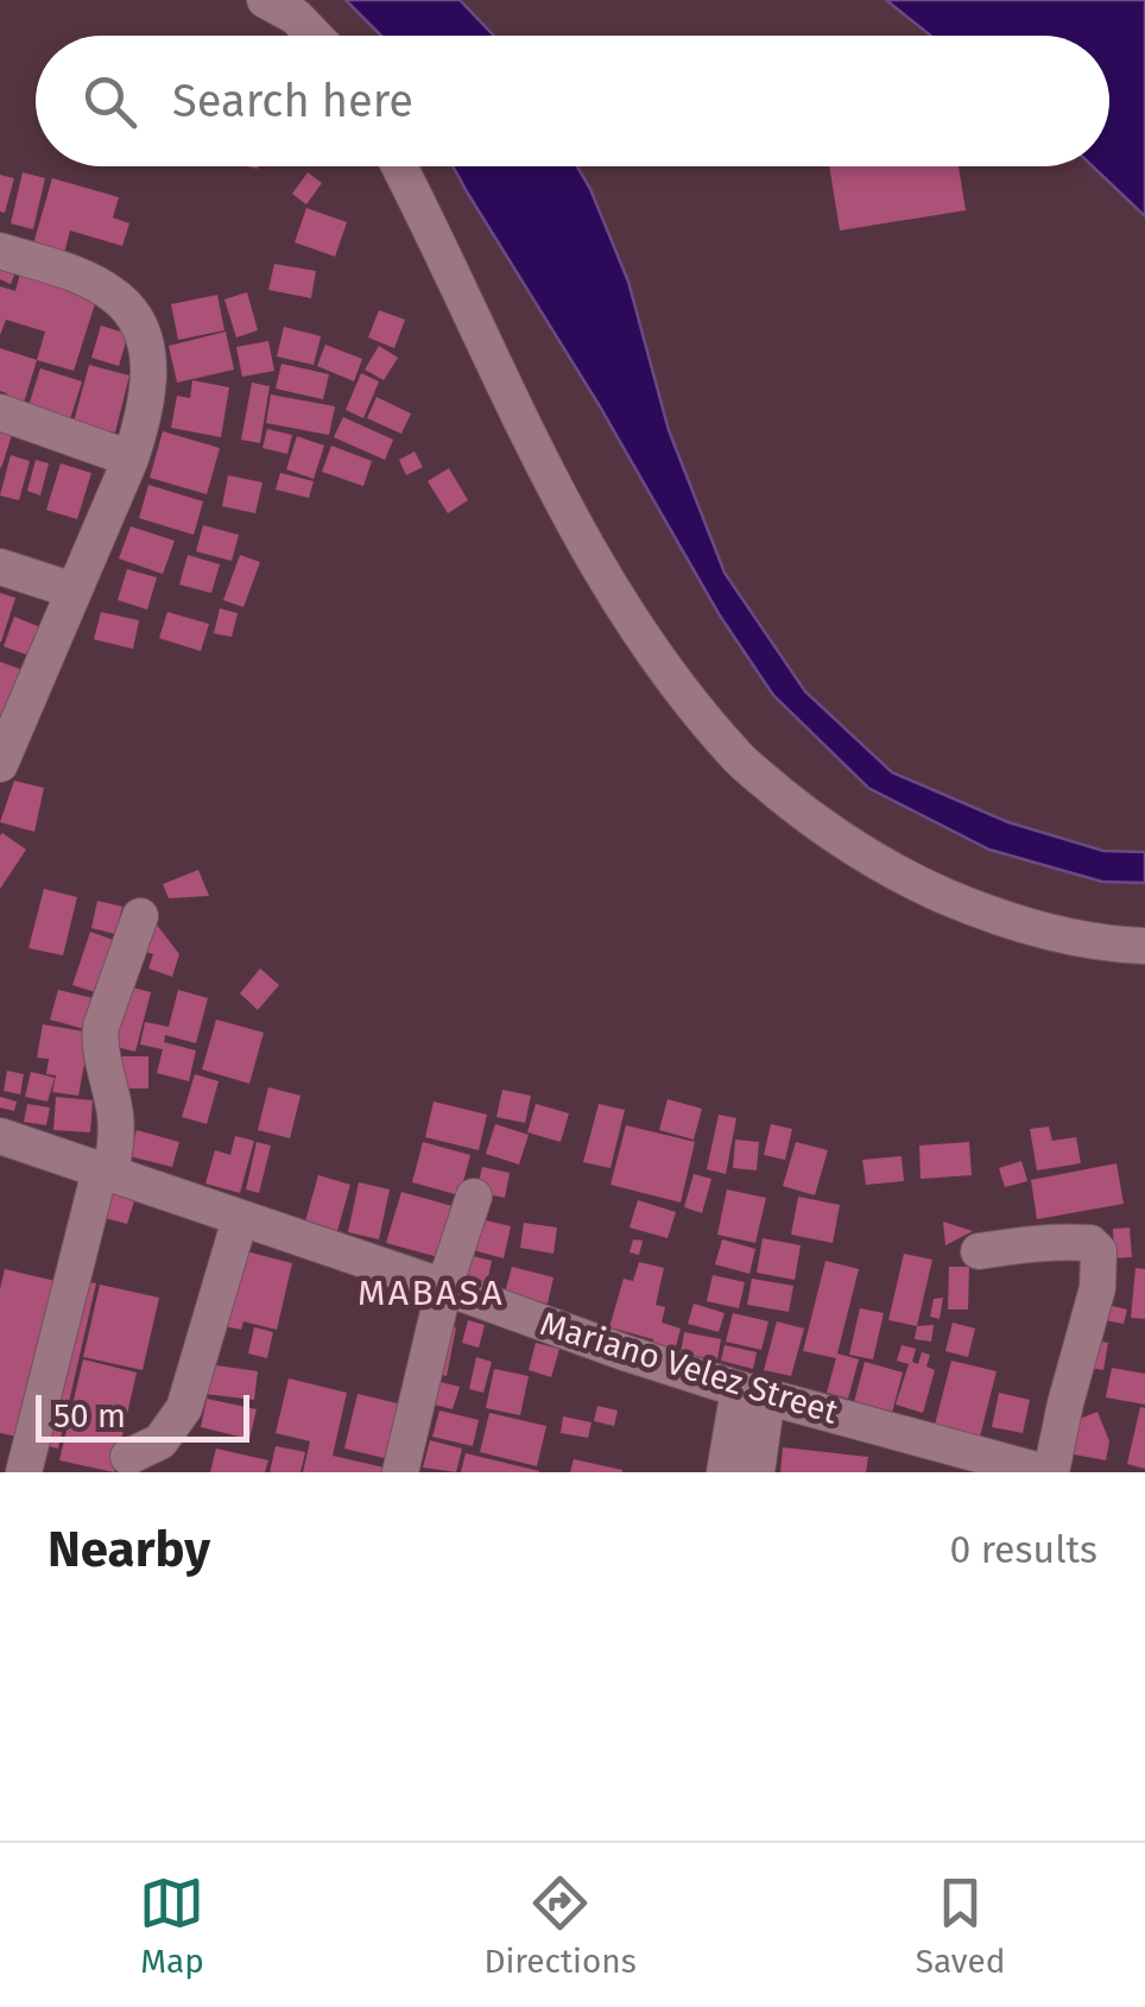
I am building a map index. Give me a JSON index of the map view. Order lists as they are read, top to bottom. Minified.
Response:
{"streets":{"street":["Mariano Velez Street"]},"districts":["MABASA"],"scale_bar":"50 m","page":{"search":"Search here","scale":"50 m","heading":["Nearby","0 results"],"nav":["Map","Directions","Saved"]}}
